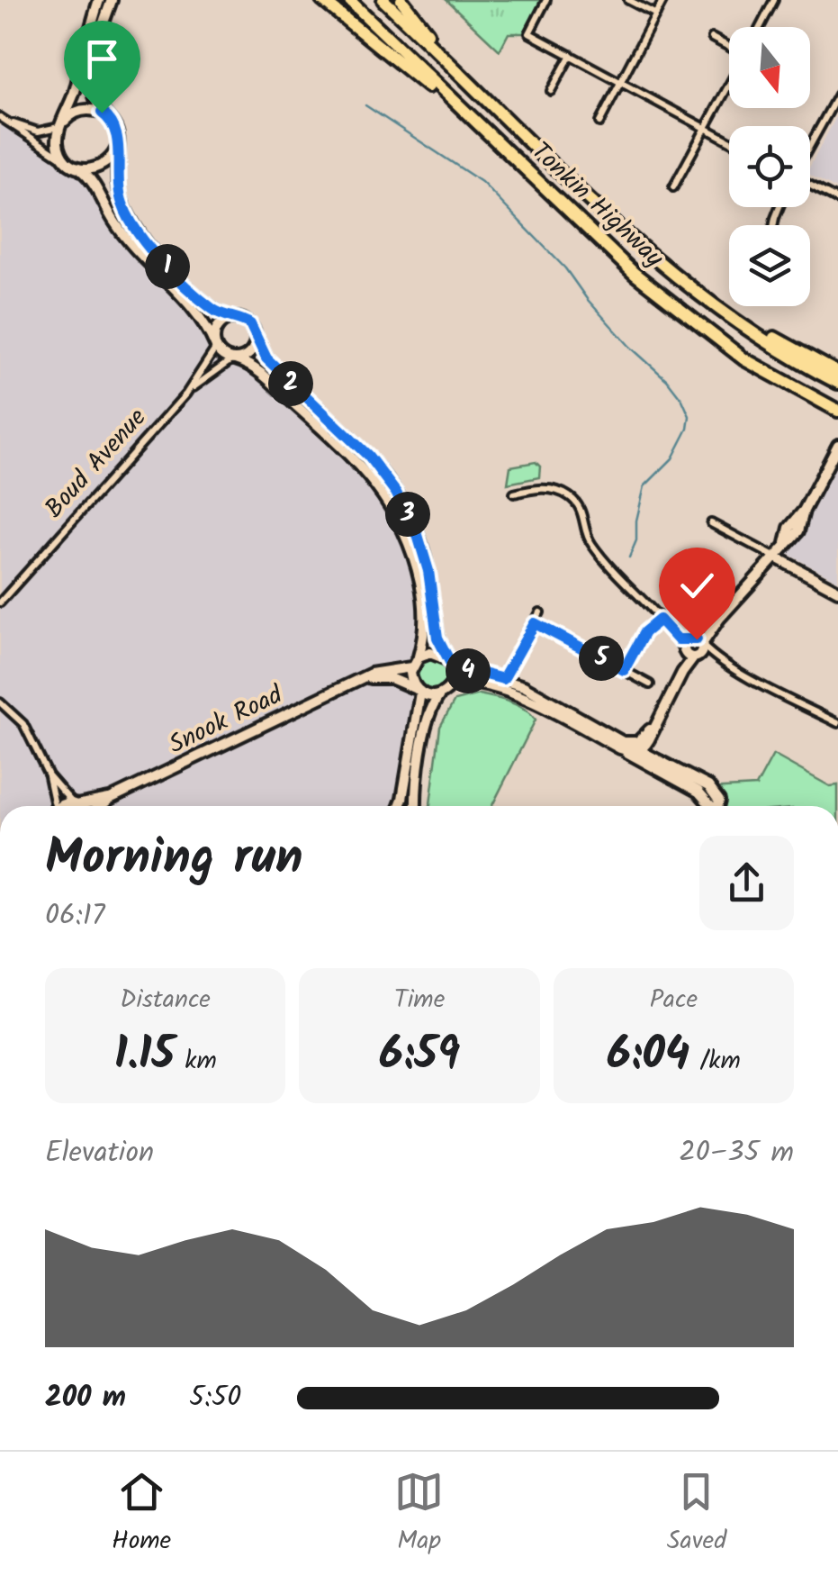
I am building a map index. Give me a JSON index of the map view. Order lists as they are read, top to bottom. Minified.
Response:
{"streets":{"highway":["Tonkin Highway"],"main road":["Snook Road"],"street":["Boud Avenue"]},"north":"bottom","page":{"pins":["1","2","3","5","4"],"heading":["Morning run","06:17"],"stats":[["Distance","1.15 km"],["Time","6:59"],["Pace","6:04 /km"]],"chart":["Elevation","20–35 m"],"list":[{"name":"200 m","note":"5:50"}],"tabs":["Home","Map","Saved"]}}
